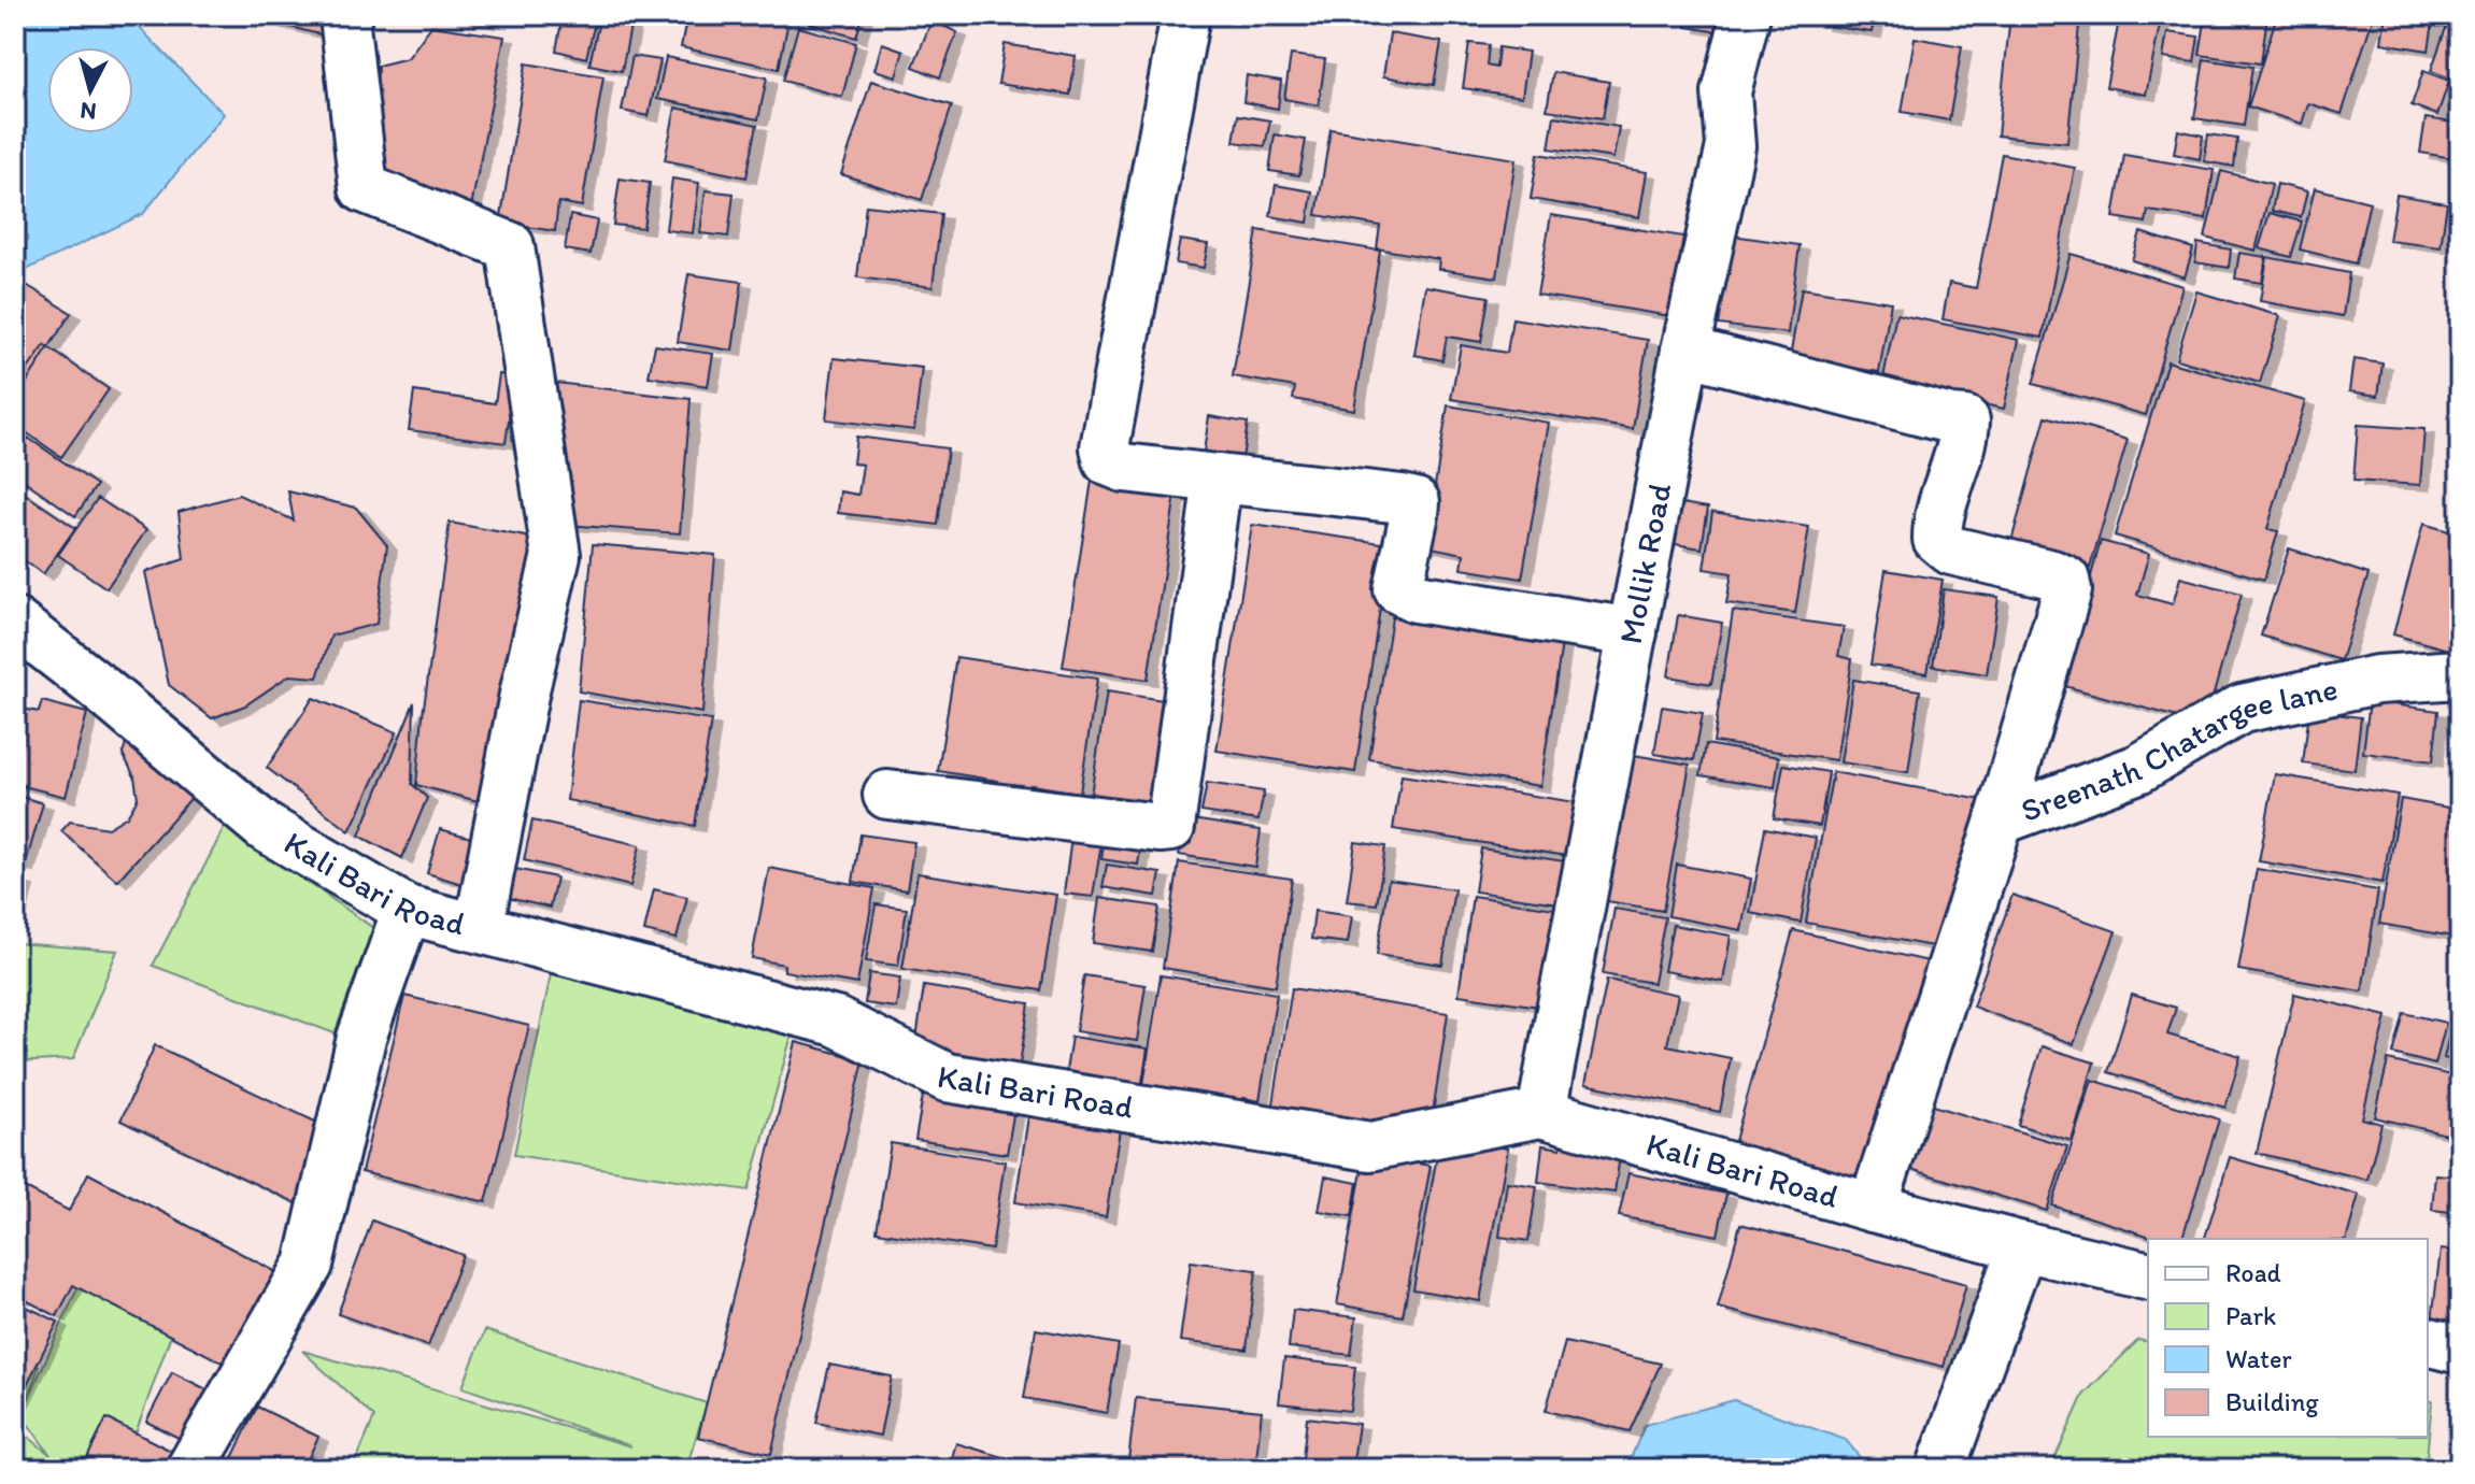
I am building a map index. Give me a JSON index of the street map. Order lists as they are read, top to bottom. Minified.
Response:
{"streets":{"street":["Mollik Road","Sreenath Chatargee lane","Kali Bari Road"]},"crossings":[["Mollik Road","Kali Bari Road"],["Sreenath Chatargee lane","Kali Bari Road"]],"legend":["Road","Park","Water","Building"],"north":"bottom"}
